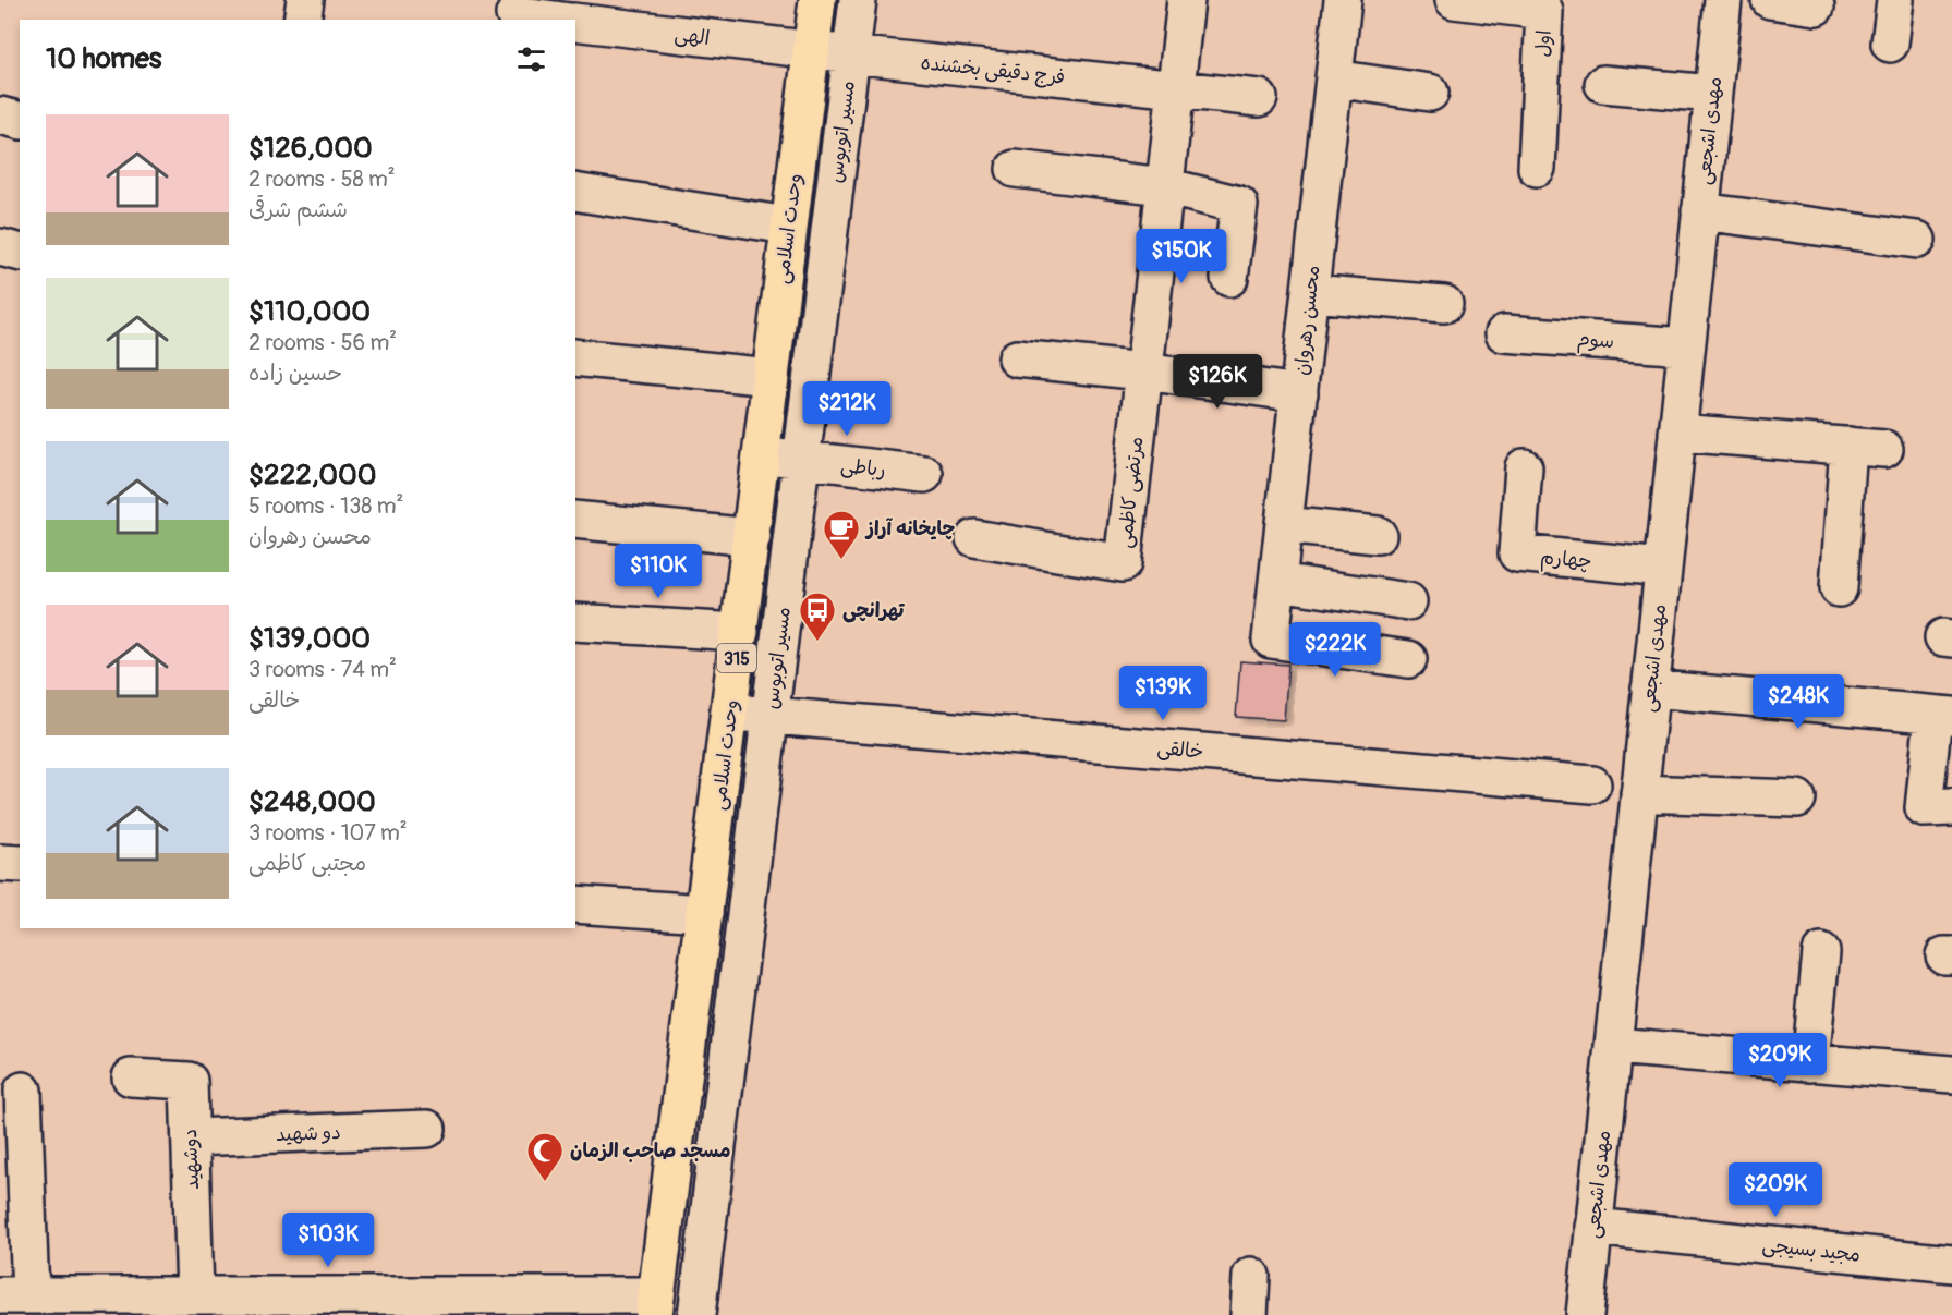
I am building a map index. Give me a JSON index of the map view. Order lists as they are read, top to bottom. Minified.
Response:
{"streets":{"main road":["وحدت اسلامی","315"],"street":["الهی","اول","فرج دقیقی بخشنده","مهدی اشجعی","مسیر اتوبوس","محسن رهروان","سوم","رباطی","مرتضی کاظمی","چهارم","خالقی","دو شهید","دوشهید","مجید بسیجی"]},"crossings":[["الهی","فرج دقیقی بخشنده"],["الهی","وحدت اسلامی"],["فرج دقیقی بخشنده","مسیر اتوبوس"],["فرج دقیقی بخشنده","وحدت اسلامی"],["فرج دقیقی بخشنده","مرتضی کاظمی"],["مهدی اشجعی","سوم"],["مهدی اشجعی","چهارم"],["مهدی اشجعی","مجید بسیجی"],["مسیر اتوبوس","رباطی"],["مسیر اتوبوس","خالقی"],["وحدت اسلامی","رباطی"],["وحدت اسلامی","خالقی"],["دو شهید","دوشهید"]],"places":{"cafe":["چایخانه آراز"],"bus stop":["تهرانچی"],"mosque":["مسجد صاحب الزمان"]},"page":{"heading":"10 homes","list":[{"name":"$126,000","note":"2 rooms · 58 m² · ششم شرقی"},{"name":"$110,000","note":"2 rooms · 56 m² · حسین زاده"},{"name":"$222,000","note":"5 rooms · 138 m² · محسن رهروان"},{"name":"$139,000","note":"3 rooms · 74 m² · خالقی"},{"name":"$248,000","note":"3 rooms · 107 m² · مجتبی کاظمی"}],"price":["$150K","$126K","$212K","$110K","$222K","$139K","$248K","$209K","$209K","$103K"]}}
